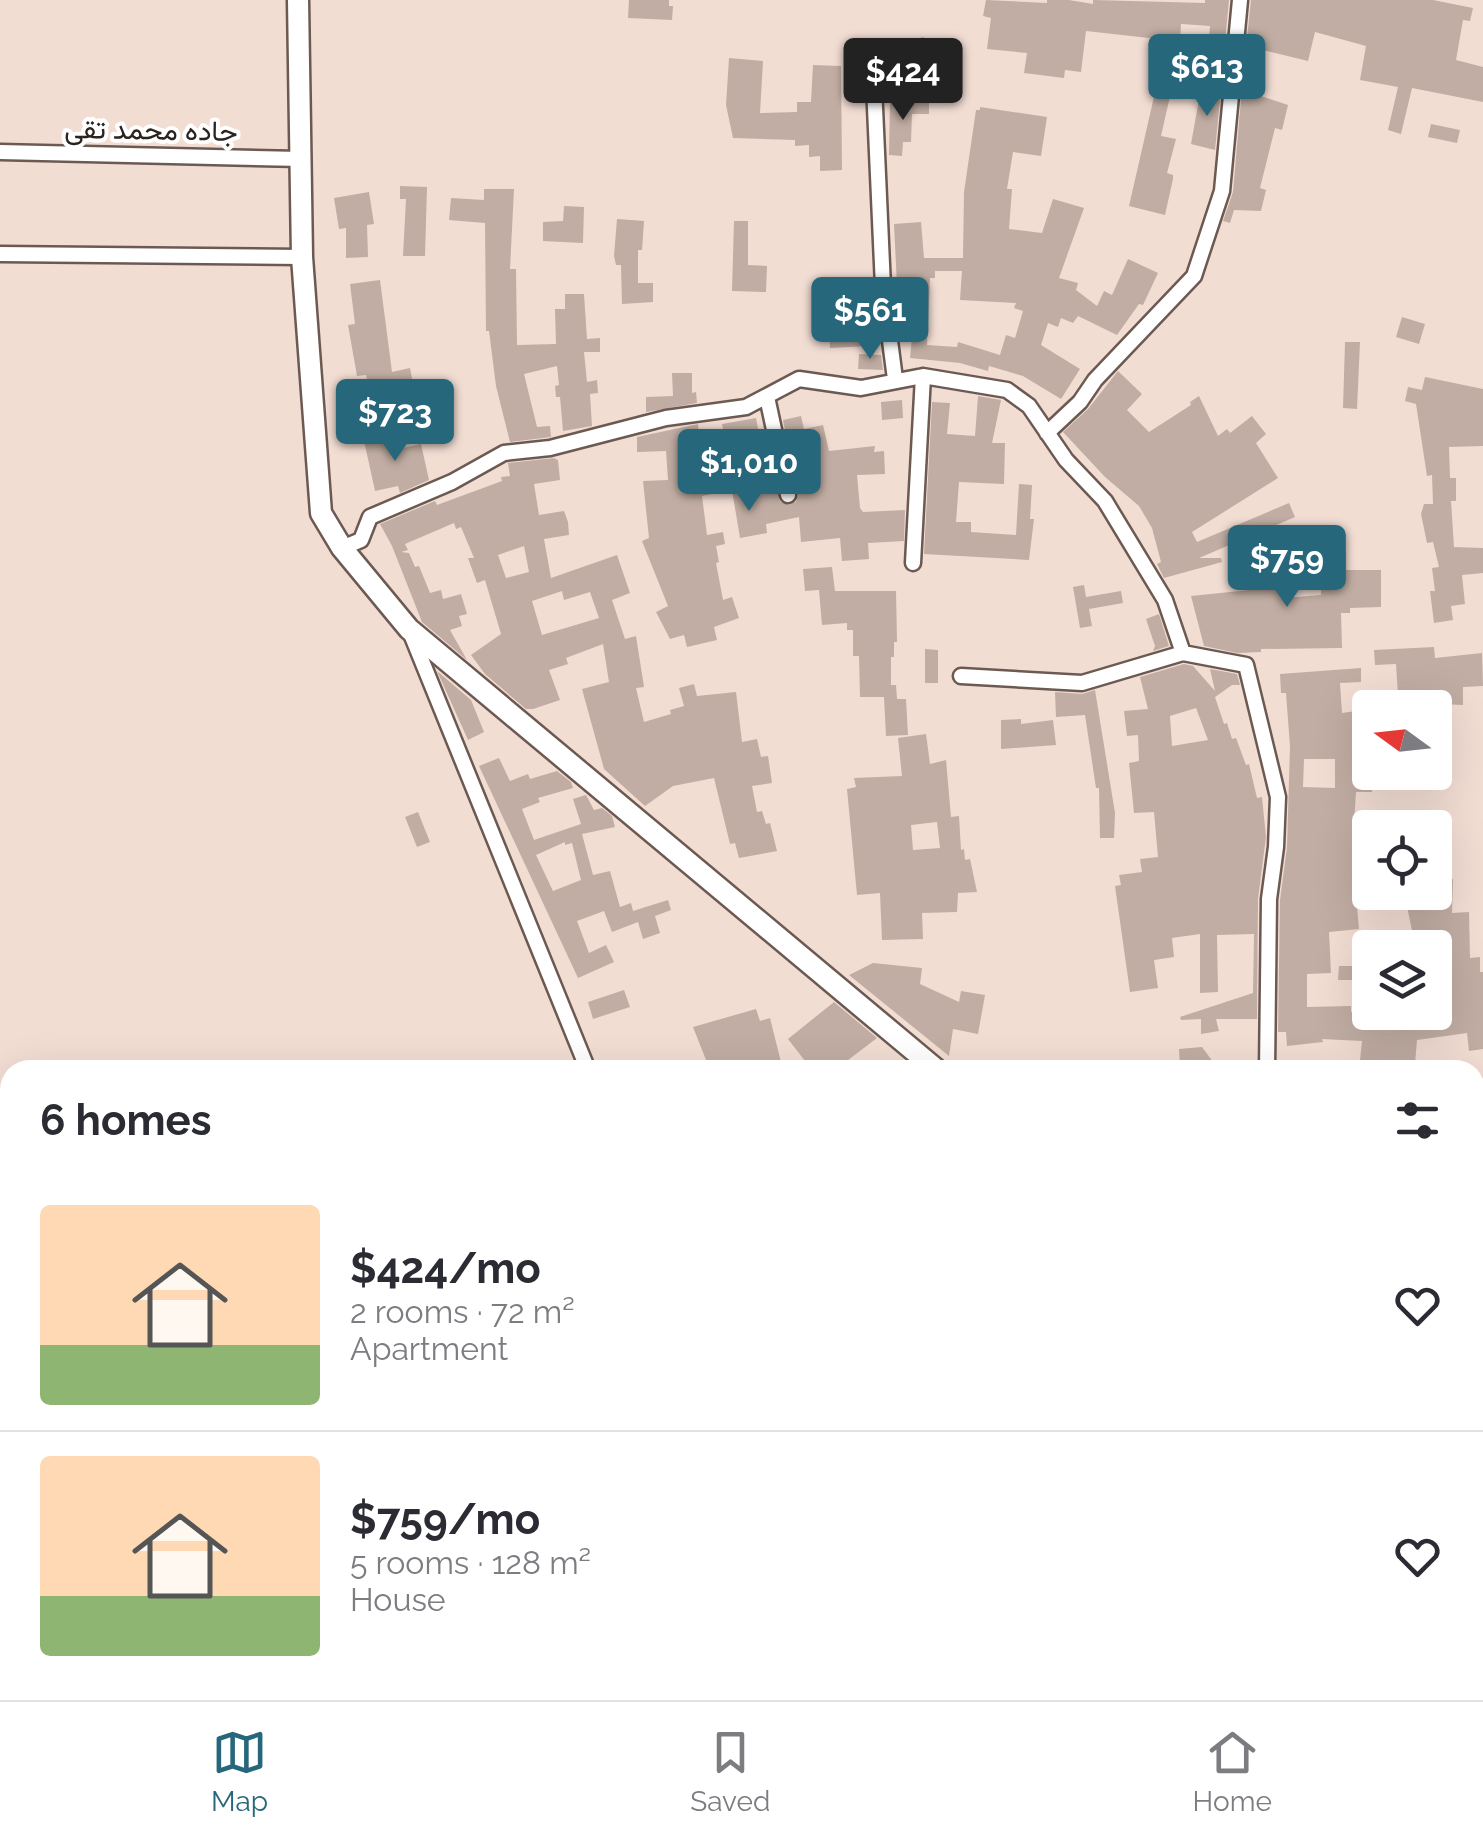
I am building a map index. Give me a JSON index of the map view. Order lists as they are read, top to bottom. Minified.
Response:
{"streets":{"street":["جاده محمد تقی"]},"north":"left","page":{"price":["$613","$424","$561","$723","$1,010","$759"],"heading":"6 homes","list":[{"name":"$424/mo","note":"2 rooms · 72 m² · Apartment"},{"name":"$759/mo","note":"5 rooms · 128 m² · House"}],"tabs":["Map","Saved","Home"]}}
